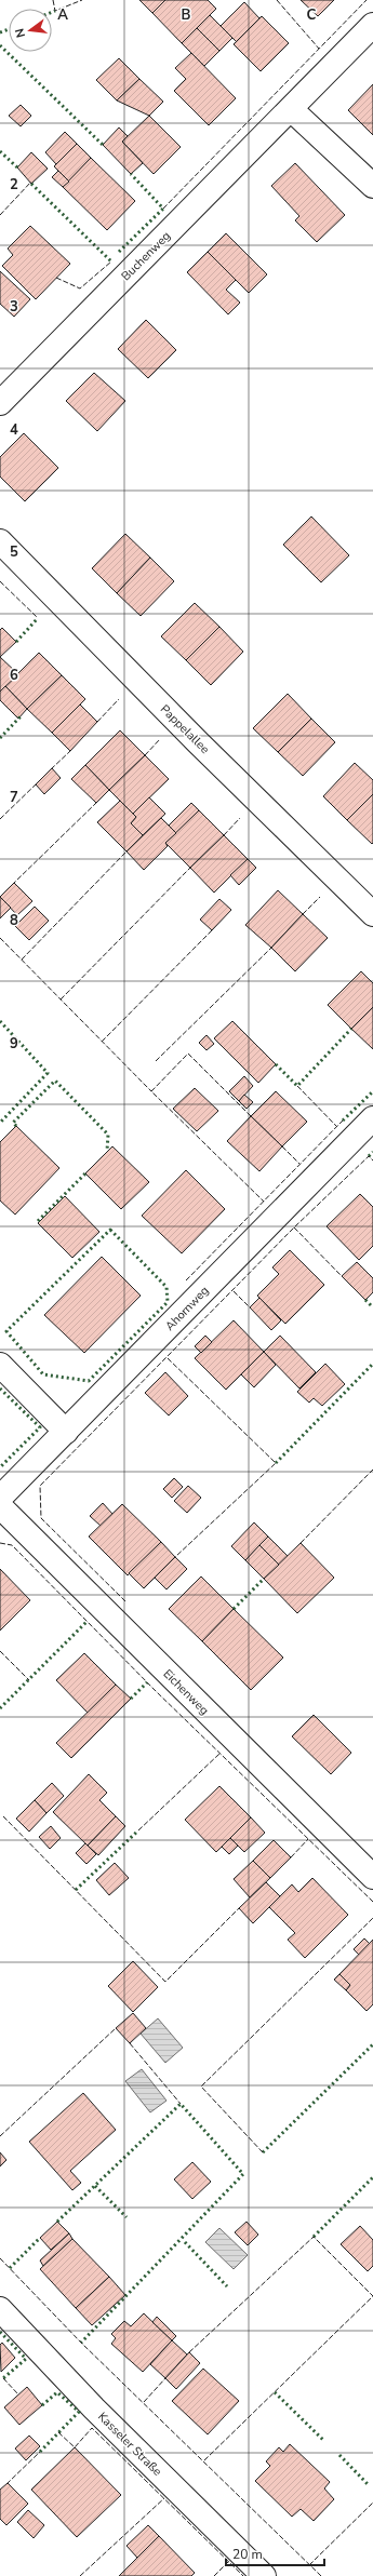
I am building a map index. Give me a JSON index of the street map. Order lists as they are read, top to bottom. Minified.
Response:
{"streets":{"street":["Buchenweg","Pappelallee","Ahornweg","Eichenweg","Kasseler Straße"]},"scale_bar":"20 m","north":"left","grid":{"columns":["A","B","C"],"rows":["2","3","4","5","6","7","8","9"]}}
